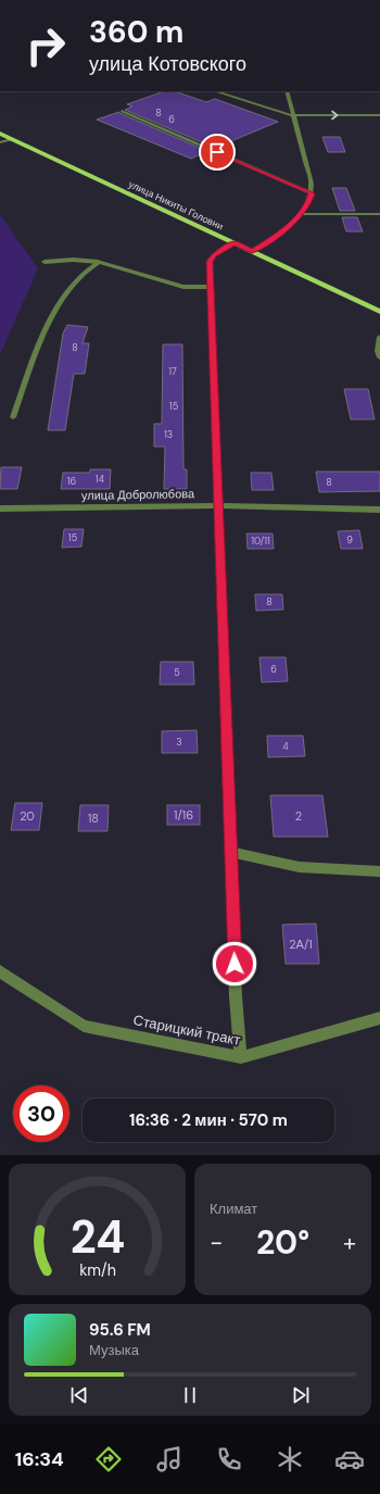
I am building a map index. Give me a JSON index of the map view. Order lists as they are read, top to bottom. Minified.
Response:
{"streets":{"main road":["улица Никиты Головни"],"street":["улица Добролюбова","Старицкий тракт"]},"house_numbers":["8","6","8","17","15","13","14","16","8","15","9","10/11","8","6","5","3","4","1/16","20","2","18","2А/1"],"page":{"turn":["360 m","улица Котовского"],"limit":"30","trip":"16:36 · 2 мин · 570 m","tile":"Климат","heat":["−","20°","+"],"song":["95.6 FM","Музыка"],"tabs":"16:34","gauge":["24","km/h"]}}
